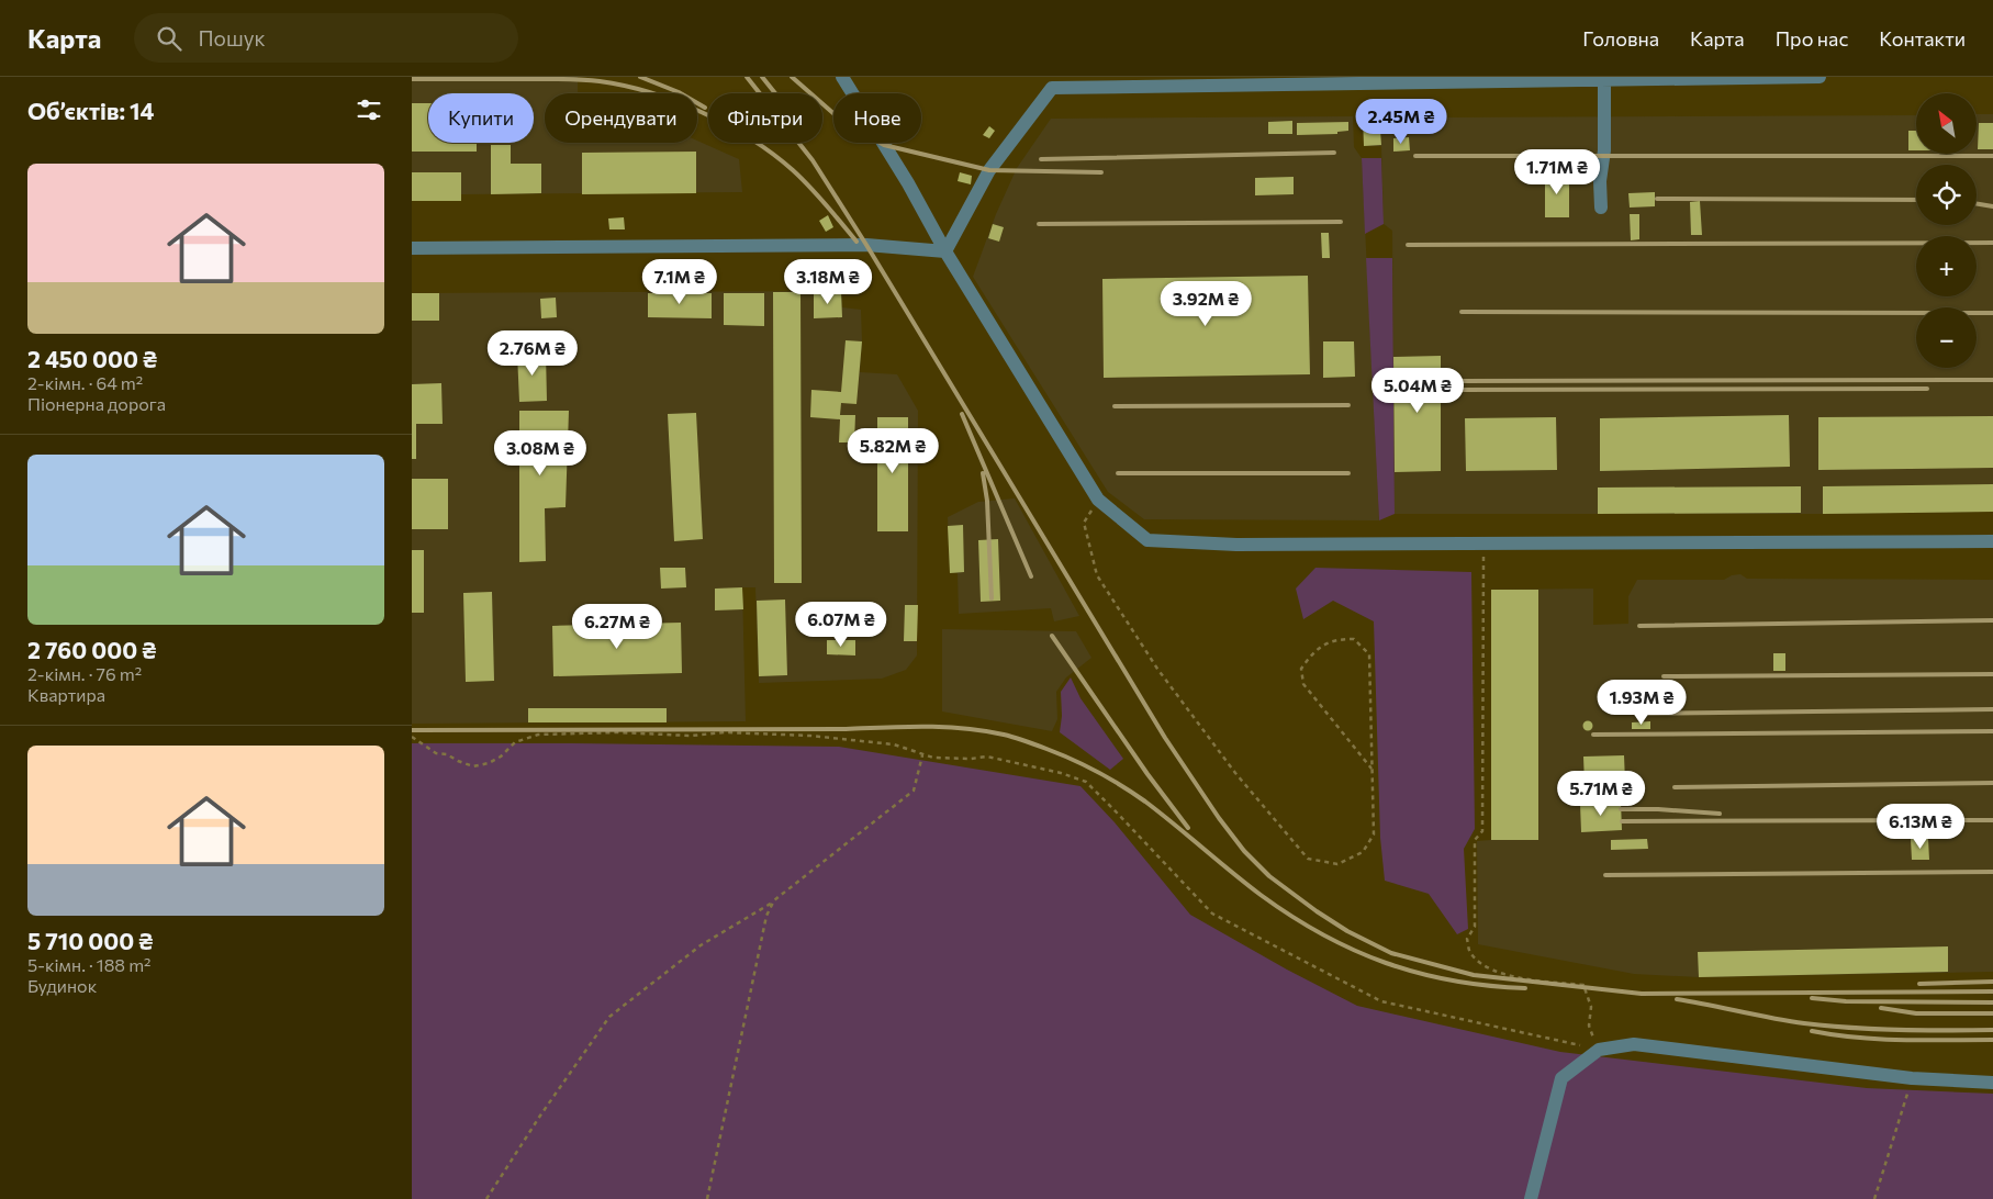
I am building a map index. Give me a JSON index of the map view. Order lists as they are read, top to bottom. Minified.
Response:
{"north":"top left","page":{"header":"Карта","search":"Пошук","nav":["Головна","Карта","Про нас","Контакти"],"heading":"Об’єктів: 14","map_buttons":["+","−"],"chip":["Купити","Орендувати","Фільтри","Нове"],"price":["2.45M ₴","1.71M ₴","7.1M ₴","3.18M ₴","3.92M ₴","2.76M ₴","5.04M ₴","5.82M ₴","3.08M ₴","6.07M ₴","6.27M ₴","1.93M ₴","5.71M ₴","6.13M ₴"],"list":[{"name":"2 450 000 ₴","note":"2-кімн. · 64 m² · Піонерна дорога"},{"name":"2 760 000 ₴","note":"2-кімн. · 76 m² · Квартира"},{"name":"5 710 000 ₴","note":"5-кімн. · 188 m² · Будинок"}]}}
